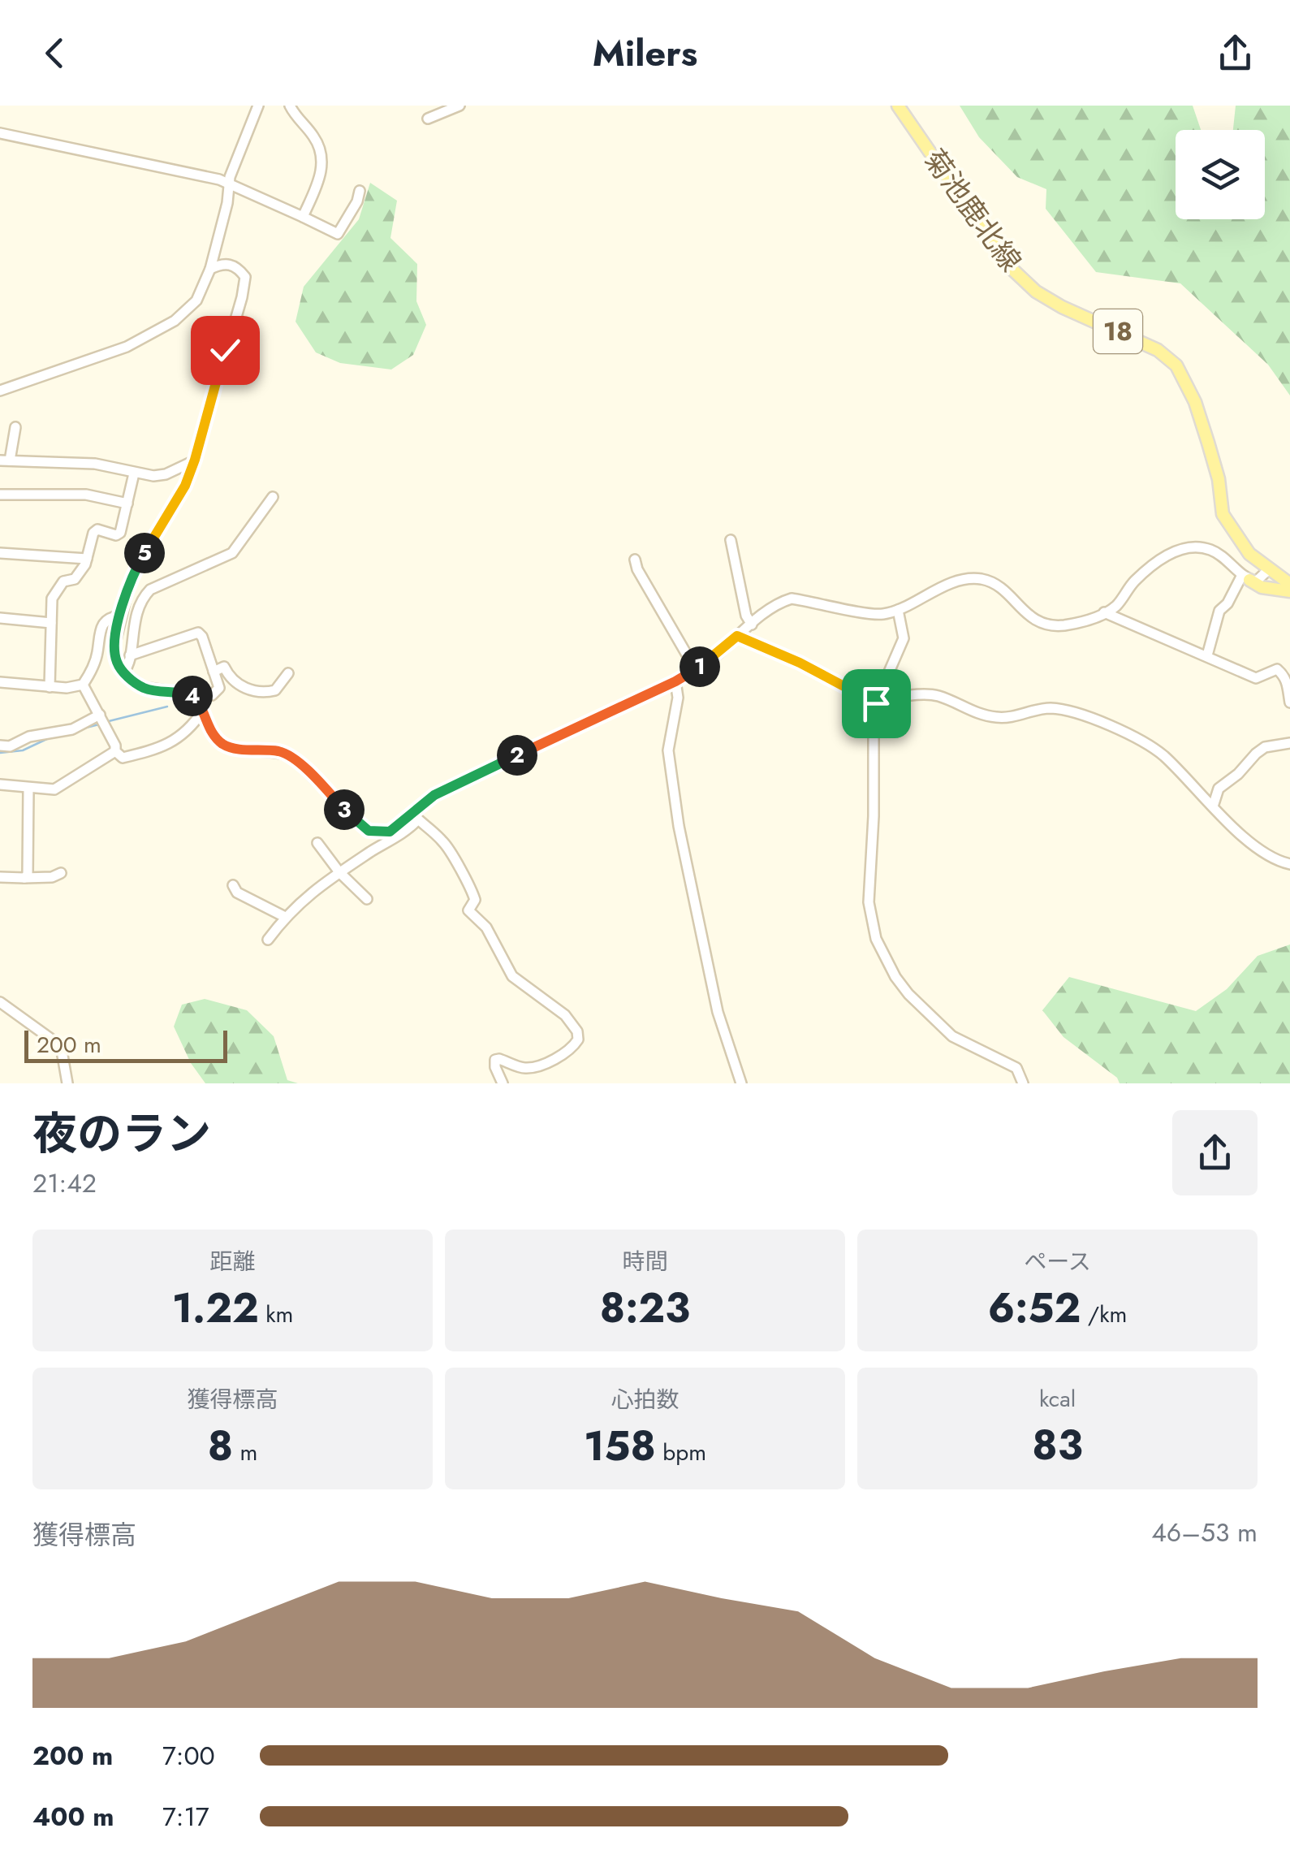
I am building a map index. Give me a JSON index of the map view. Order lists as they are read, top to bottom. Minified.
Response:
{"streets":{"main road":["菊池鹿北線","18"]},"scale_bar":"200 m","page":{"header":"Milers","pins":["5","1","4","2","3"],"scale":"200 m","heading":["夜のラン","21:42"],"stats":[["距離","1.22 km"],["時間","8:23"],["ペース","6:52 /km"],["獲得標高","8 m"],["心拍数","158 bpm"],["kcal","83"]],"chart":["獲得標高","46–53 m"],"list":[{"name":"200 m","note":"7:00"},{"name":"400 m","note":"7:17"}]}}
